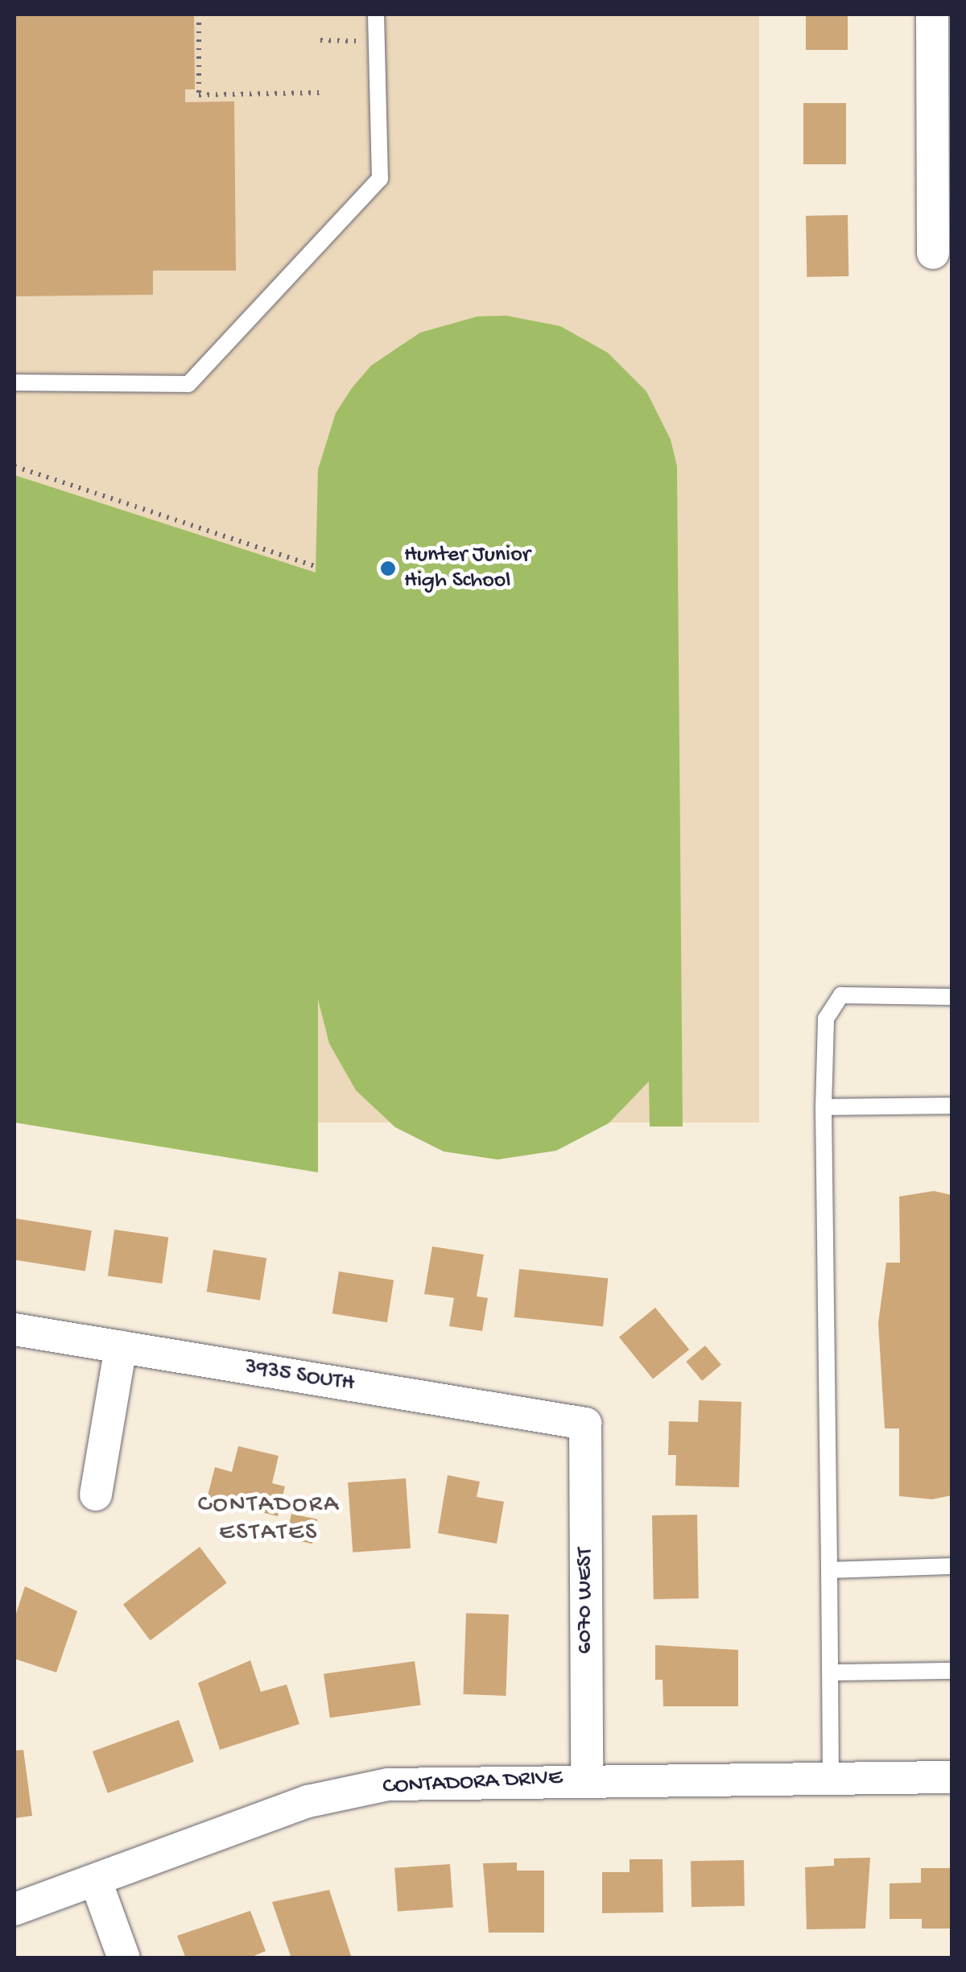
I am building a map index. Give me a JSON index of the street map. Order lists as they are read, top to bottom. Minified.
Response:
{"streets":{"street":["3935 SOUTH","6070 WEST","CONTADORA DRIVE"]},"crossings":[["3935 SOUTH","6070 WEST"],["6070 WEST","CONTADORA DRIVE"]],"districts":["CONTADORA ESTATES"],"places":["Hunter Junior High School"]}
